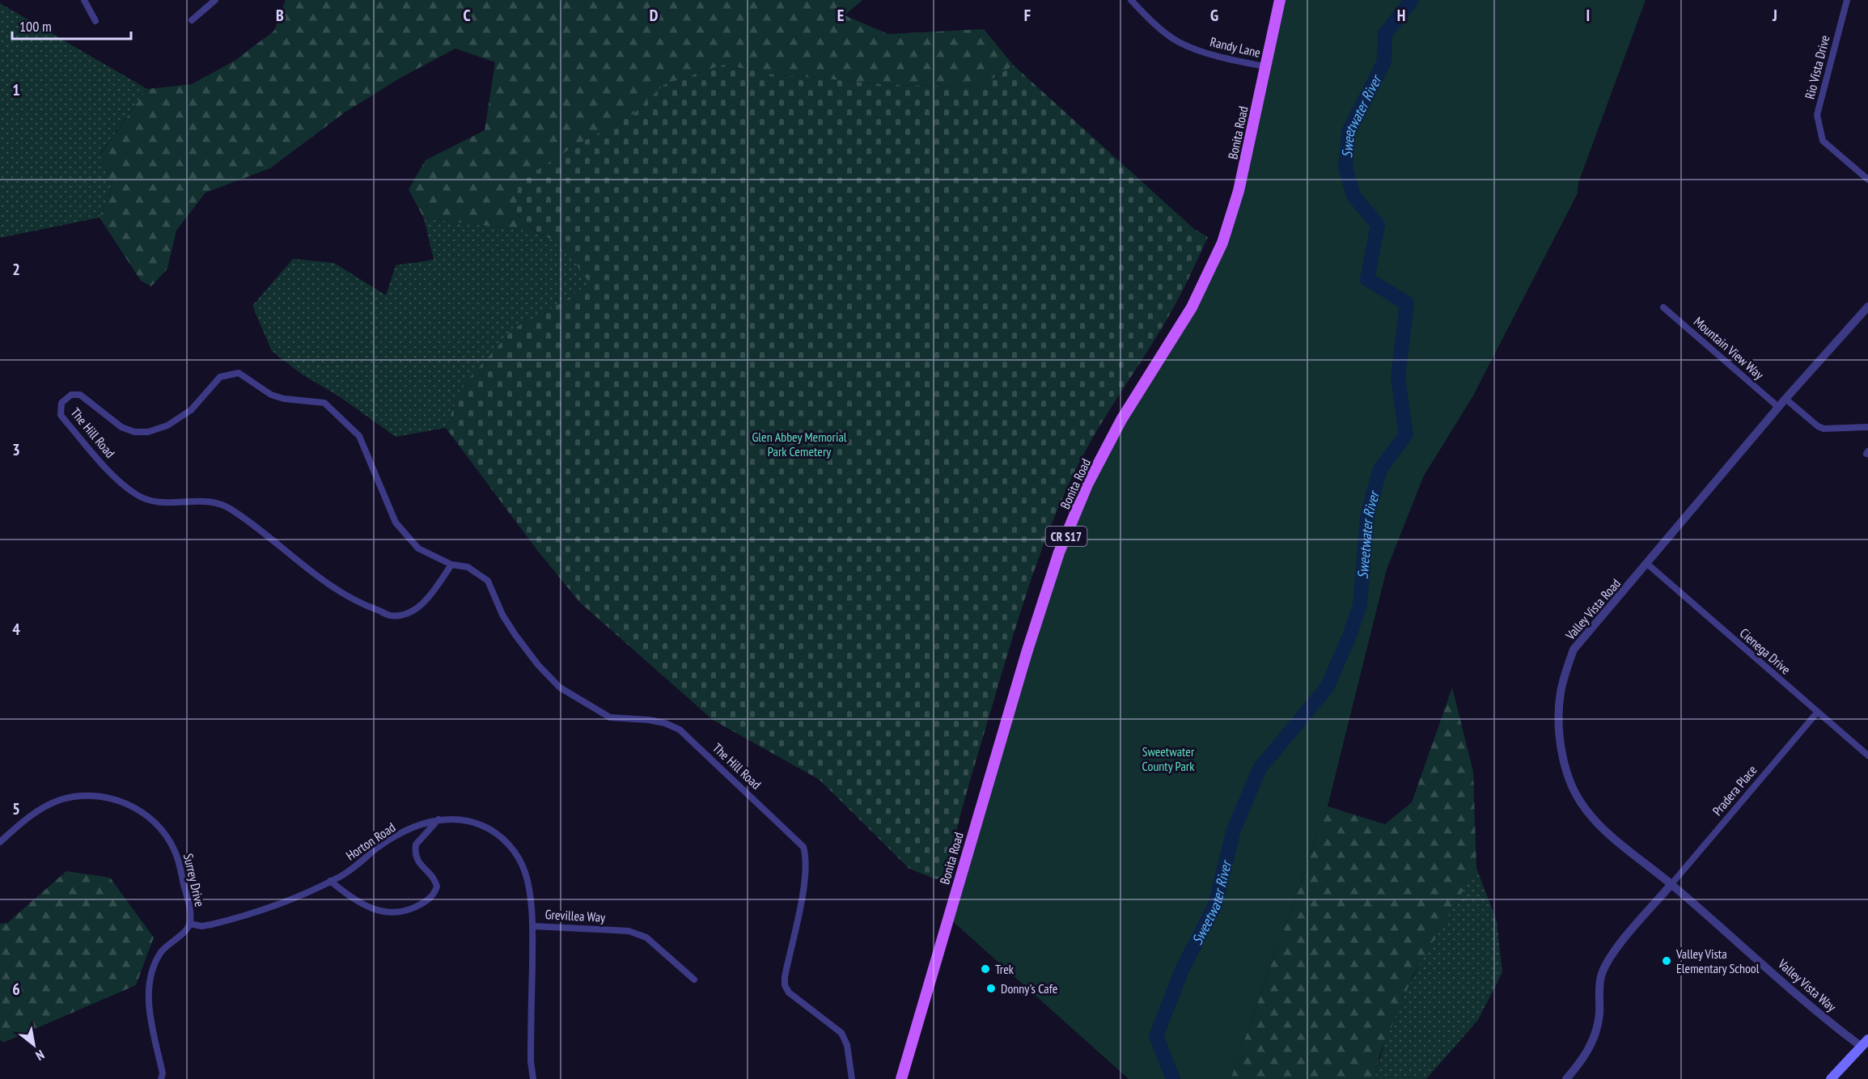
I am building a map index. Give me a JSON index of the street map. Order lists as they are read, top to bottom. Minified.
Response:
{"streets":{"main road":["Bonita Road","CR S17"],"street":["Randy Lane","Rio Vista Drive","Mountain View Way","The Hill Road","Valley Vista Road","Cienega Drive","Pradera Place","Horton Road","Surrey Drive","Grevillea Way","Valley Vista Way"]},"crossings":[["Randy Lane","Bonita Road"],["Mountain View Way","Valley Vista Road"],["Valley Vista Road","Cienega Drive"],["Valley Vista Road","Pradera Place"],["Valley Vista Road","Valley Vista Way"],["Cienega Drive","Pradera Place"],["Pradera Place","Valley Vista Way"],["Horton Road","Surrey Drive"],["Horton Road","Grevillea Way"]],"water":["Sweetwater River"],"parks":["Glen Abbey Memorial Park Cemetery","Sweetwater County Park"],"places":["Valley Vista Elementary School","Trek","Donny's Cafe"],"scale_bar":"100 m","north":"bottom right","grid":{"columns":["B","C","D","E","F","G","H","I","J"],"rows":["1","2","3","4","5","6"]}}
